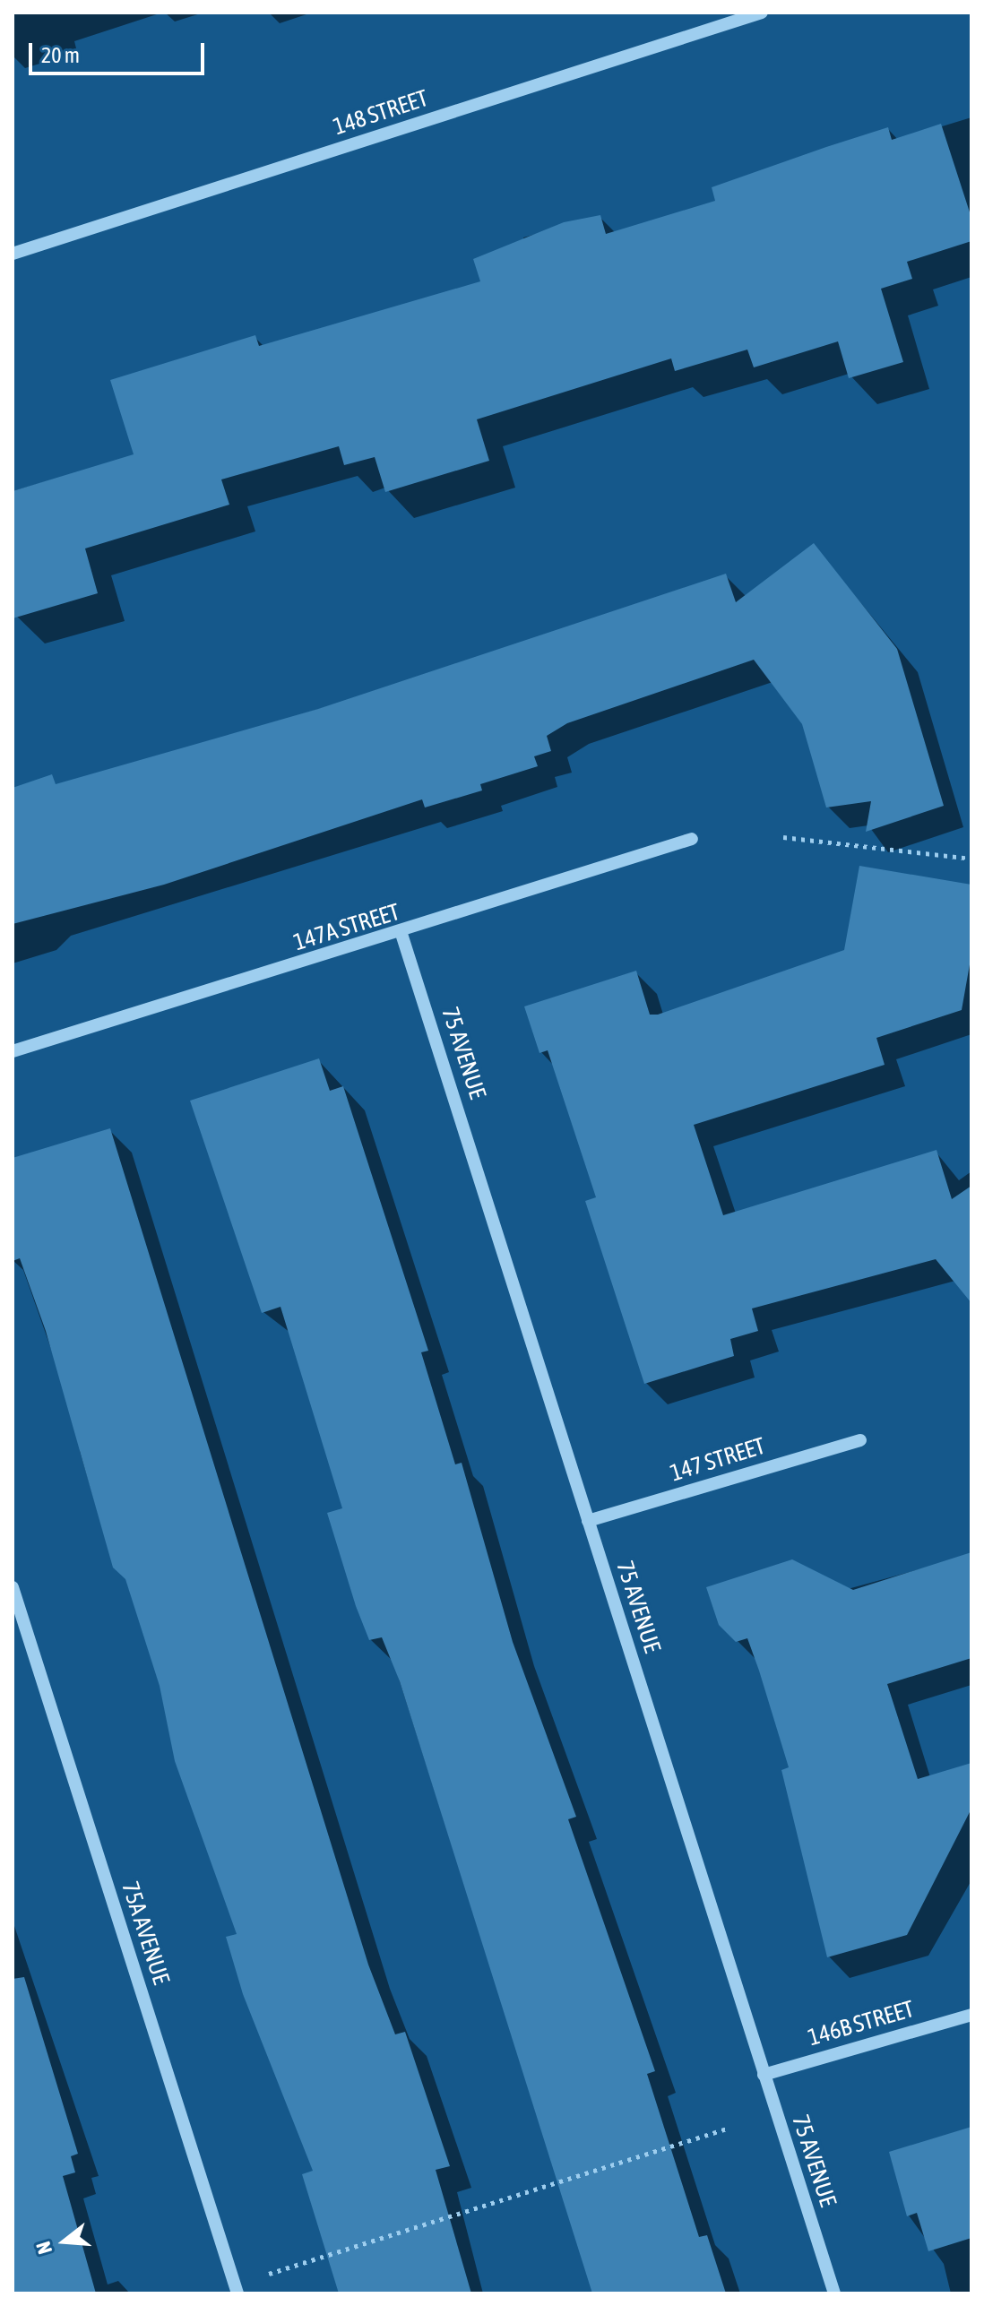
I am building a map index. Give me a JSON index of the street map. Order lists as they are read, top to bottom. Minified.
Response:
{"streets":{"street":["148 STREET","147A STREET","75 AVENUE","147 STREET","75A AVENUE","146B STREET"]},"crossings":[["147A STREET","75 AVENUE"],["75 AVENUE","147 STREET"],["75 AVENUE","146B STREET"]],"scale_bar":"20 m","north":"left"}
